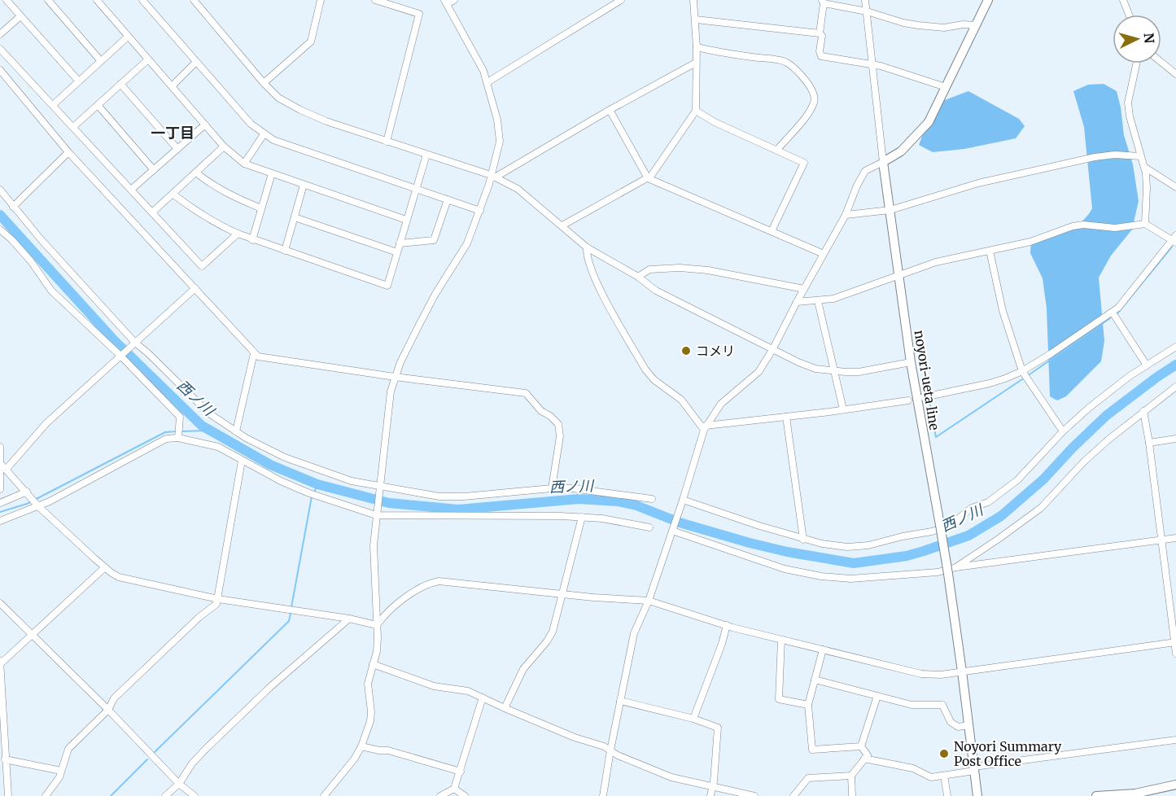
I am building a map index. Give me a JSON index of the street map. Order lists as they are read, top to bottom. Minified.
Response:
{"streets":{"main road":["noyori-ueta line"]},"districts":["一丁目"],"water":["西ノ川"],"places":["コメリ","Noyori Summary Post Office"],"north":"right"}
